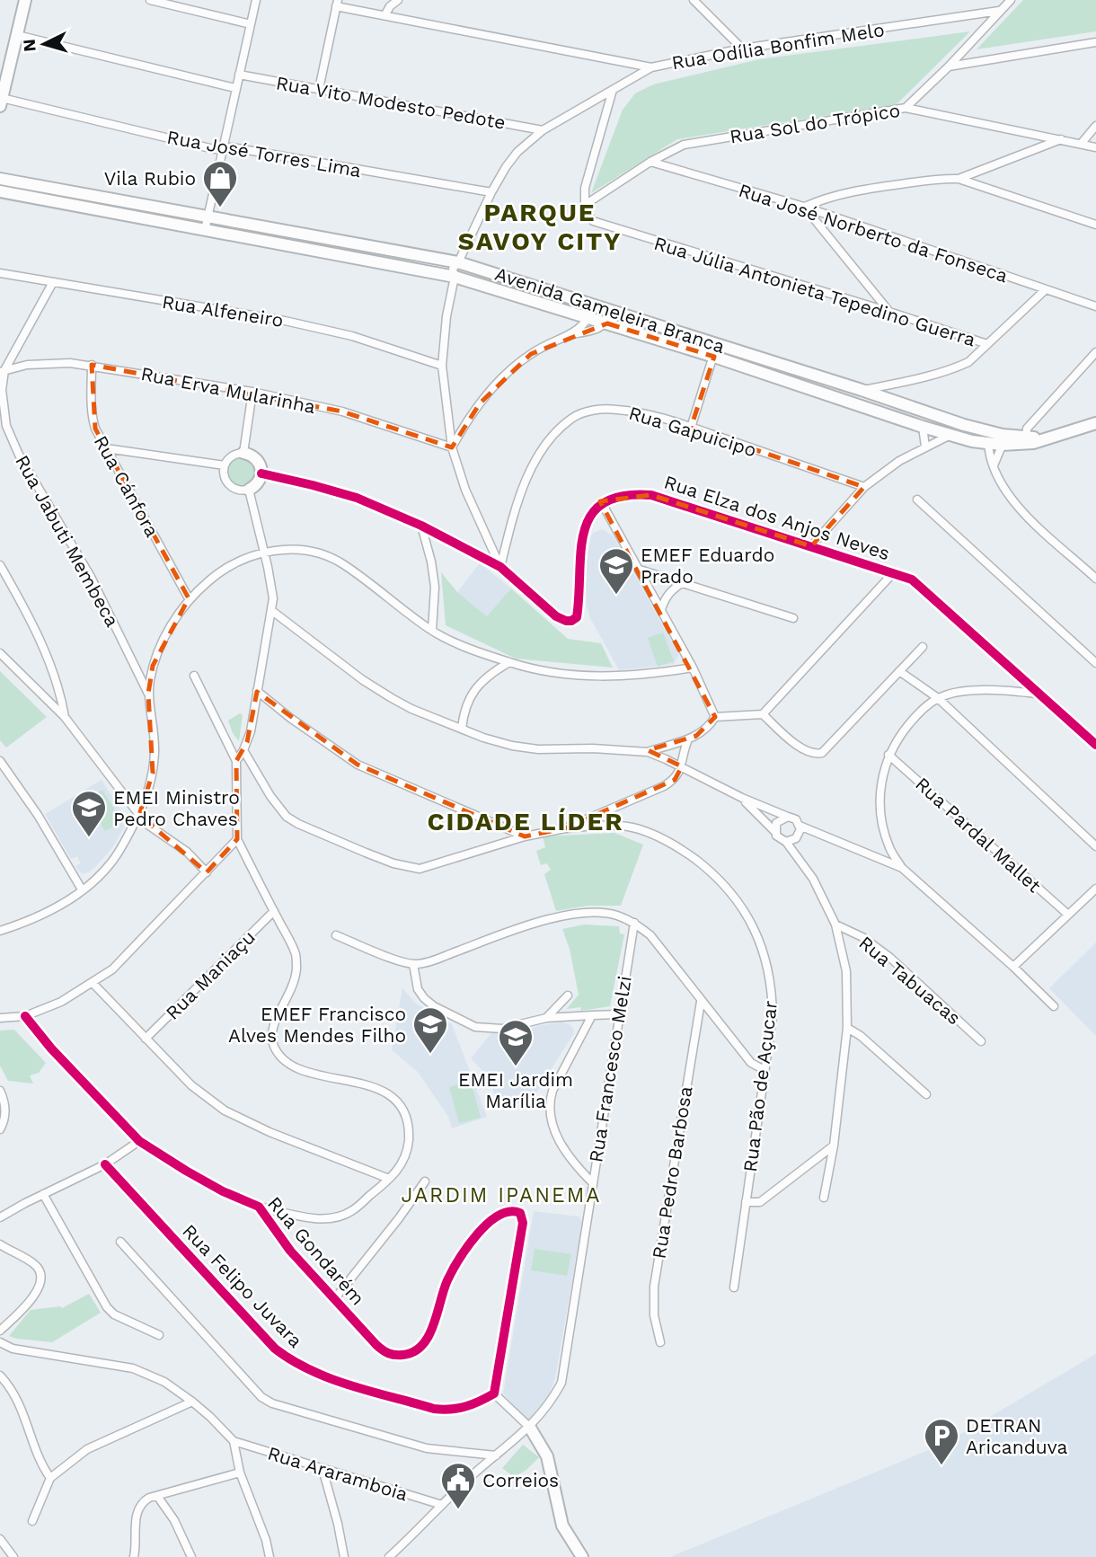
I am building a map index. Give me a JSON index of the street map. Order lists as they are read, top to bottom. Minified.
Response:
{"streets":{"main road":["Avenida Gameleira Branca"],"street":["Rua Odília Bonfim Melo","Rua Vito Modesto Pedote","Rua Sol do Trópico","Rua José Torres Lima","Rua José Norberto da Fonseca","Rua Júlia Antonieta Tepedino Guerra","Rua Alfeneiro","Rua Erva Mularinha","Rua Gapuicipo","Rua Cánfora","Rua Elza dos Anjos Neves","Rua Jabuti Membeca","Rua Pardal Mallet","Rua Maniaçu","Rua Tabuacas","Rua Francesco Melzi","Rua Pão de Açucar","Rua Pedro Barbosa","Rua Gondarém","Rua Felipo Juvara","Rua Araramboia"]},"crossings":[["Rua Odília Bonfim Melo","Rua Vito Modesto Pedote"],["Rua Odília Bonfim Melo","Rua José Torres Lima"],["Rua Odília Bonfim Melo","Avenida Gameleira Branca"],["Rua Sol do Trópico","Rua José Norberto da Fonseca"],["Rua Sol do Trópico","Rua Júlia Antonieta Tepedino Guerra"],["Rua Alfeneiro","Rua Jabuti Membeca"],["Rua Erva Mularinha","Rua Cánfora"],["Rua Erva Mularinha","Rua Jabuti Membeca"],["Rua Francesco Melzi","Rua Araramboia"],["Rua Gondarém","Rua Felipo Juvara"]],"districts":["PARQUE SAVOY CITY","CIDADE LÍDER","JARDIM IPANEMA"],"places":{"shop":["Vila Rubio"],"school or university":["EMEF Eduardo Prado","EMEI Ministro Pedro Chaves","EMEF Francisco Alves Mendes Filho","EMEI Jardim Marília"],"parking":["DETRAN Aricanduva"],"public building":["Correios"]},"north":"left"}
